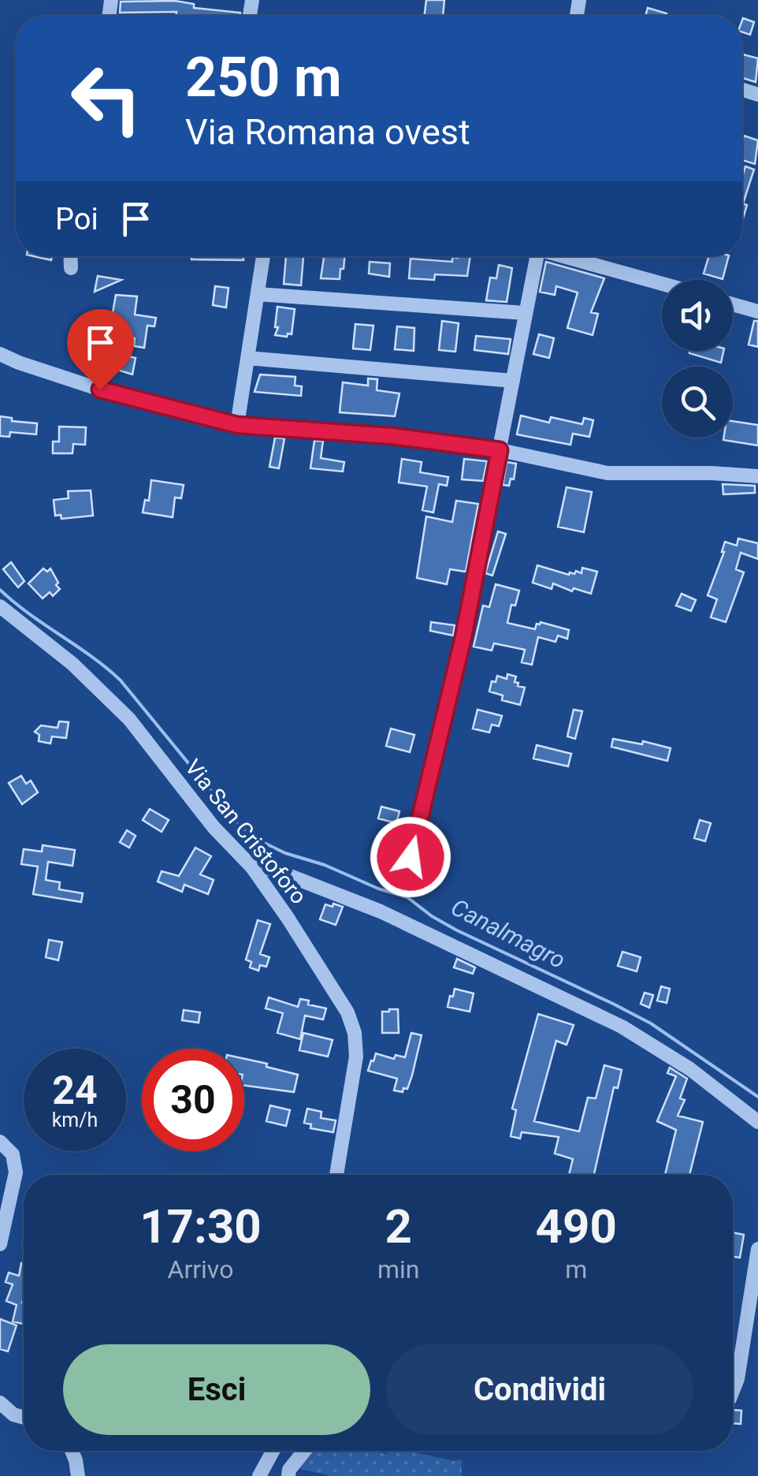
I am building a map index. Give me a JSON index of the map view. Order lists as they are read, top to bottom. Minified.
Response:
{"streets":{"street":["Via San Cristoforo"]},"water":["Canalmagro"],"page":{"turn":["250 m","Via Romana ovest"],"then":"Poi","speed":"24 km/h","limit":"30","eta":["17:30","Arrivo","2","min","490","m"],"buttons":["Esci","Condividi"]}}
